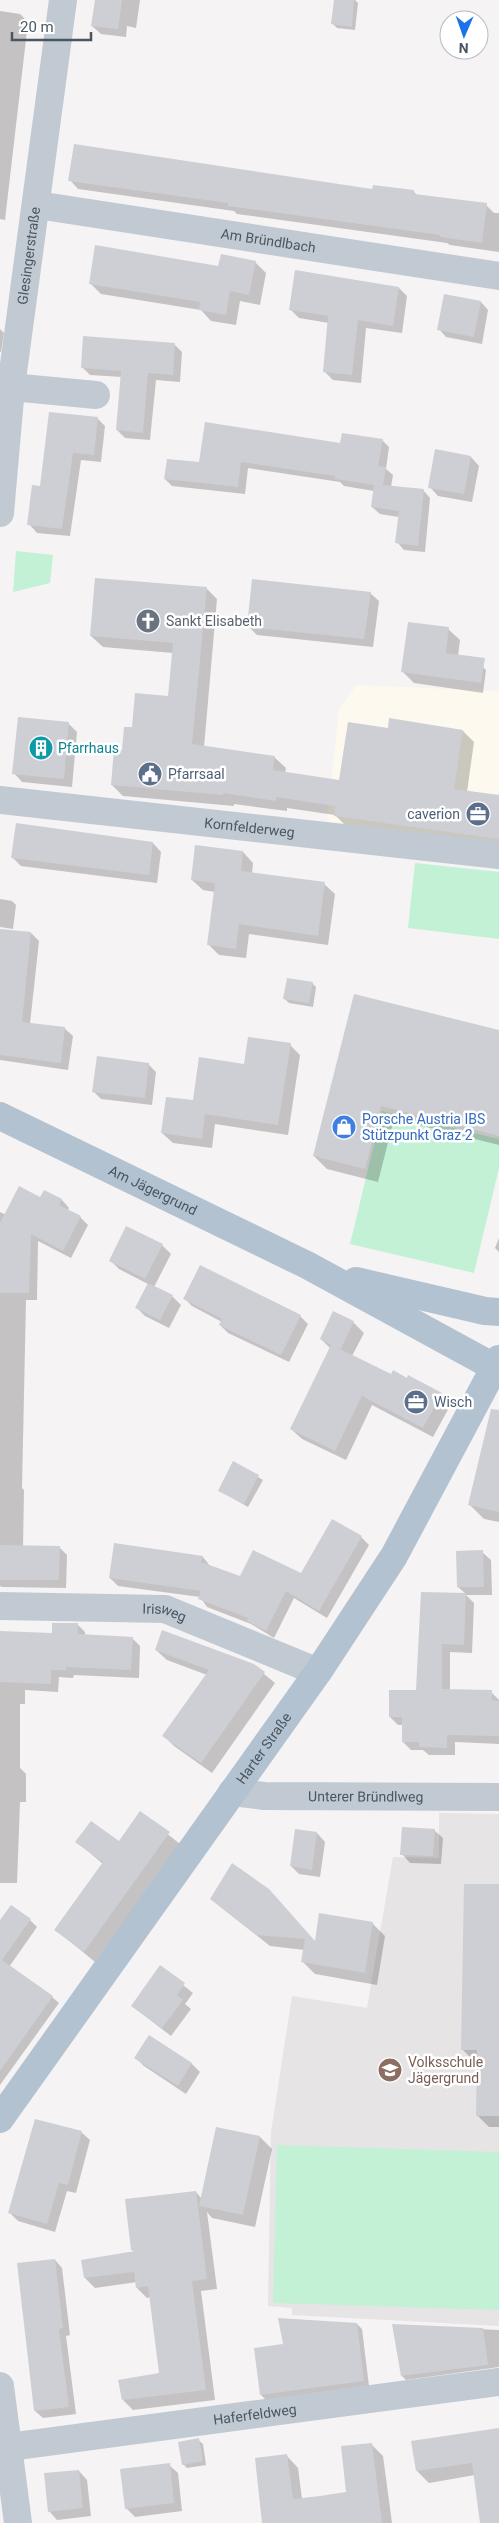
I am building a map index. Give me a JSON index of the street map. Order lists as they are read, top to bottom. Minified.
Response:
{"streets":{"main road":["Am Jägergrund","Harter Straße"],"street":["Am Bründlbach","Glesingerstraße","Kornfelderweg","Irisweg","Unterer Bründlweg","Haferfeldweg"]},"crossings":[["Am Bründlbach","Glesingerstraße"],["Am Jägergrund","Harter Straße"],["Irisweg","Harter Straße"],["Harter Straße","Unterer Bründlweg"]],"places":{"church":["Sankt Elisabeth"],"building":["Pfarrhaus"],"public building":["Pfarrsaal"],"office":["caverion","Wisch"],"shop":["Porsche Austria IBS Stützpunkt Graz 2"],"school or university":["Volksschule Jägergrund"]},"scale_bar":"20 m","north":"bottom"}
